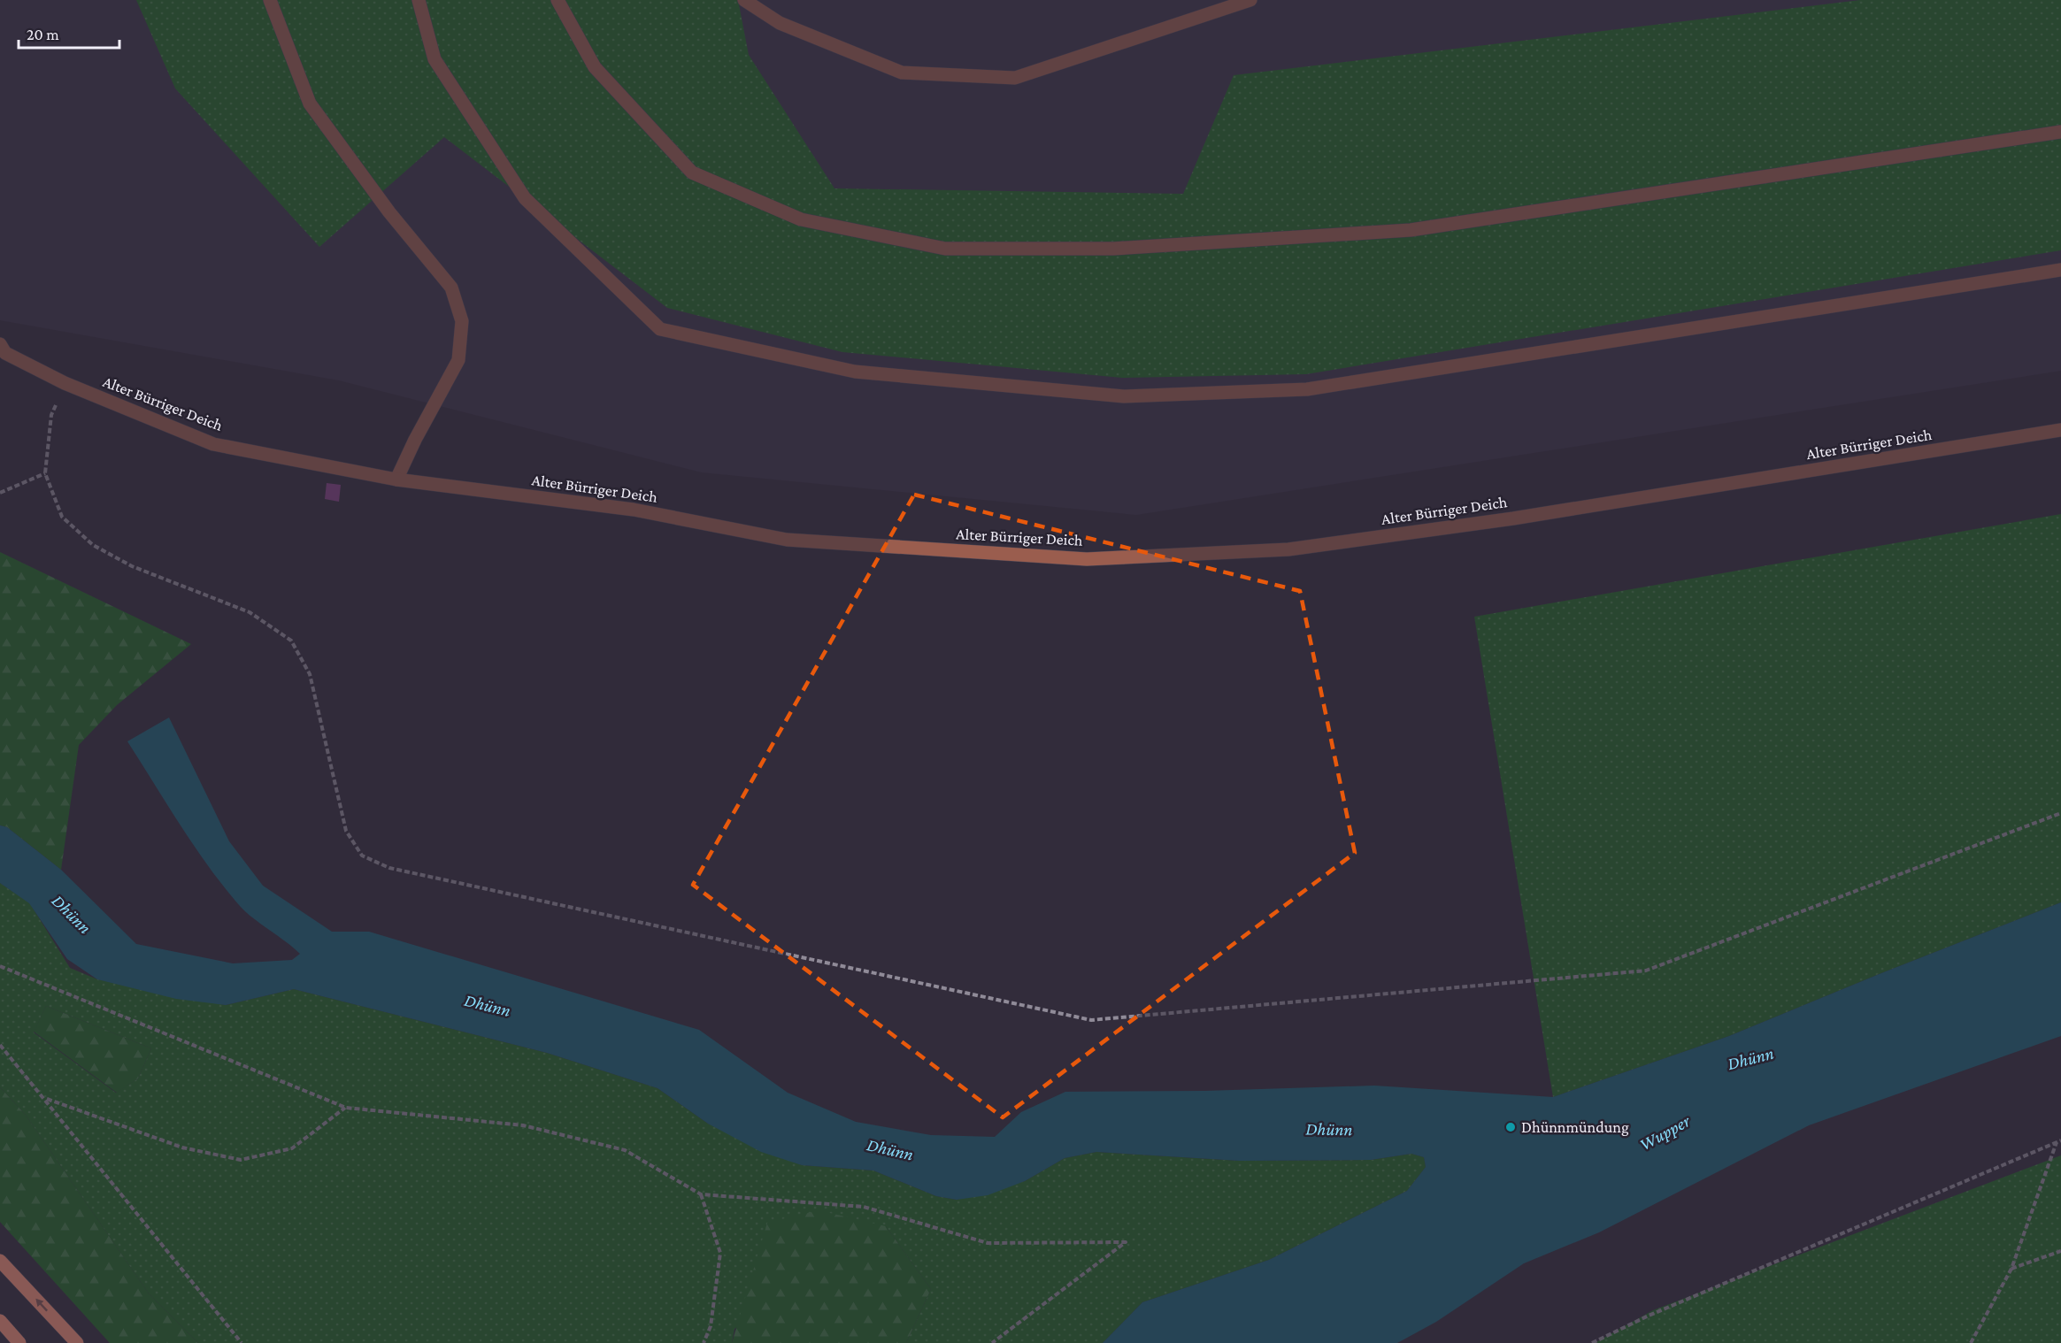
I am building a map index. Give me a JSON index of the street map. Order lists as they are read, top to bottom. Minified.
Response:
{"streets":{"lane":["Alter Bürriger Deich"]},"water":["Dhünn","Wupper"],"places":["Dhünnmündung"],"scale_bar":"20 m"}
